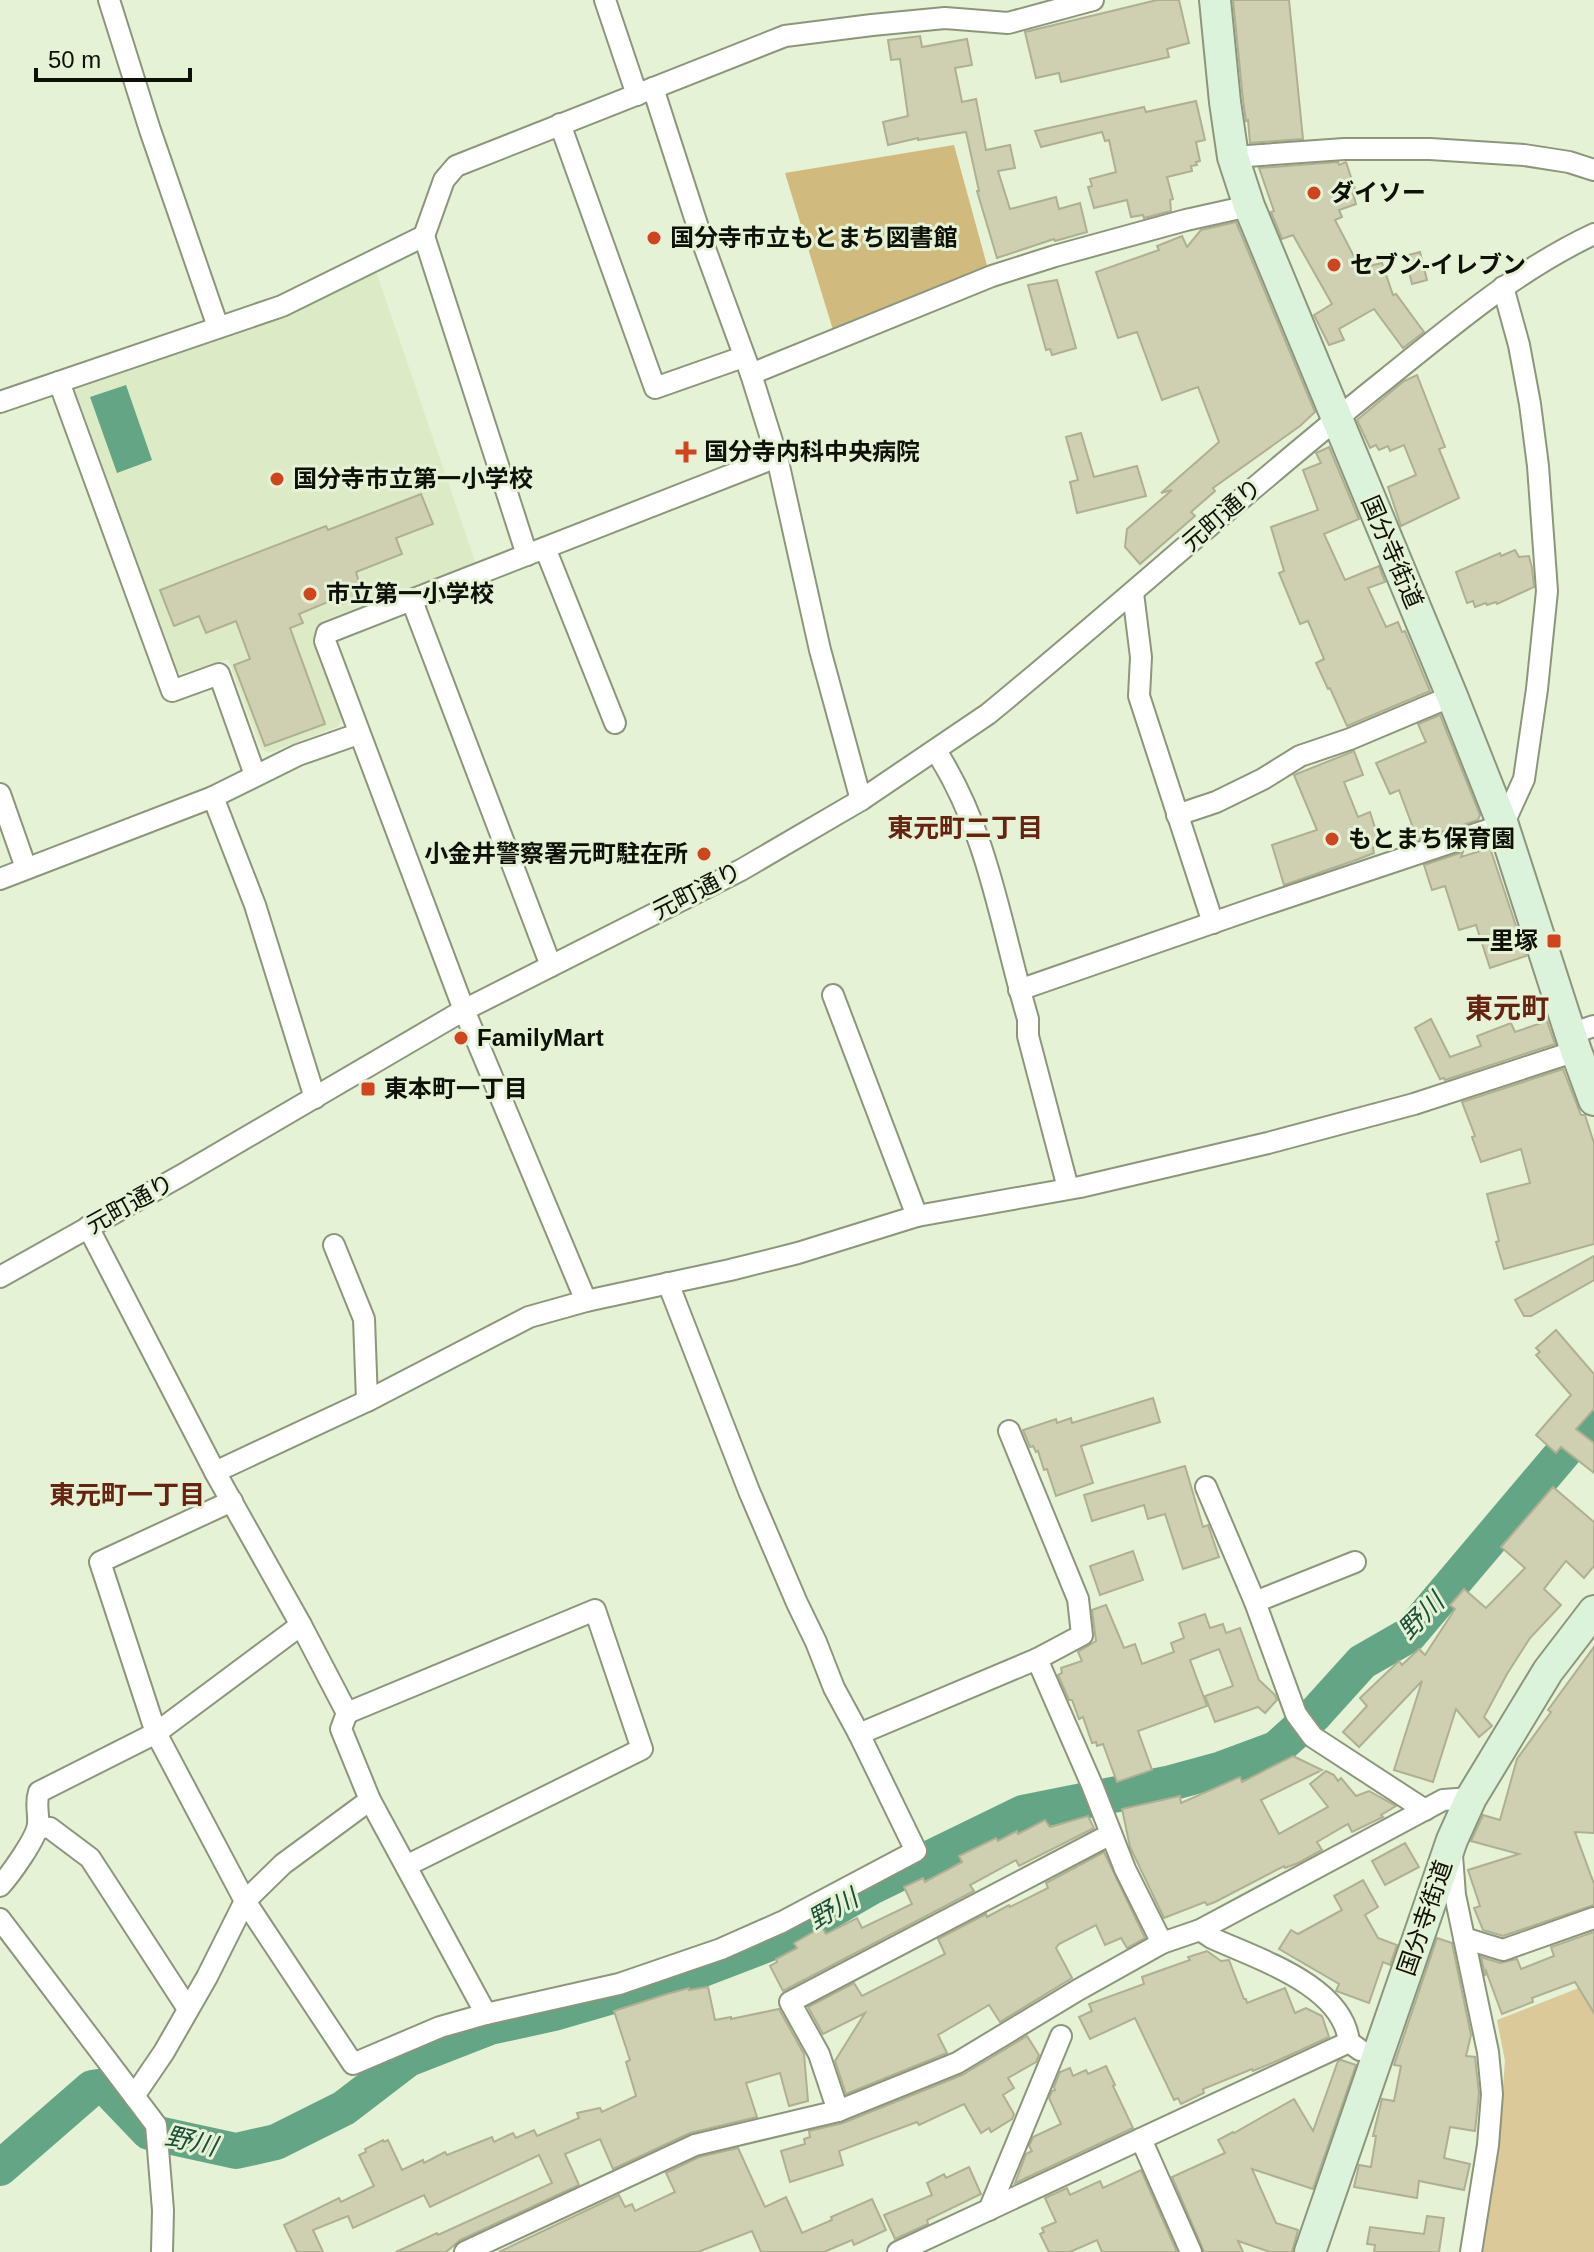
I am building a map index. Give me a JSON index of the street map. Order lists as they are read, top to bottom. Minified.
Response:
{"streets":{"main road":["国分寺街道"],"street":["元町通り"]},"crossings":[["元町通り","国分寺街道"]],"districts":["東元町二丁目","東元町","東元町一丁目"],"water":["野川"],"places":{"other":["ダイソー","国分寺市立もとまち図書館","セブン-イレブン","国分寺市立第一小学校","市立第一小学校","もとまち保育園","小金井警察署元町駐在所","FamilyMart"],"health":["国分寺内科中央病院"],"transit":["一里塚","東本町一丁目"]},"scale_bar":"50 m"}
